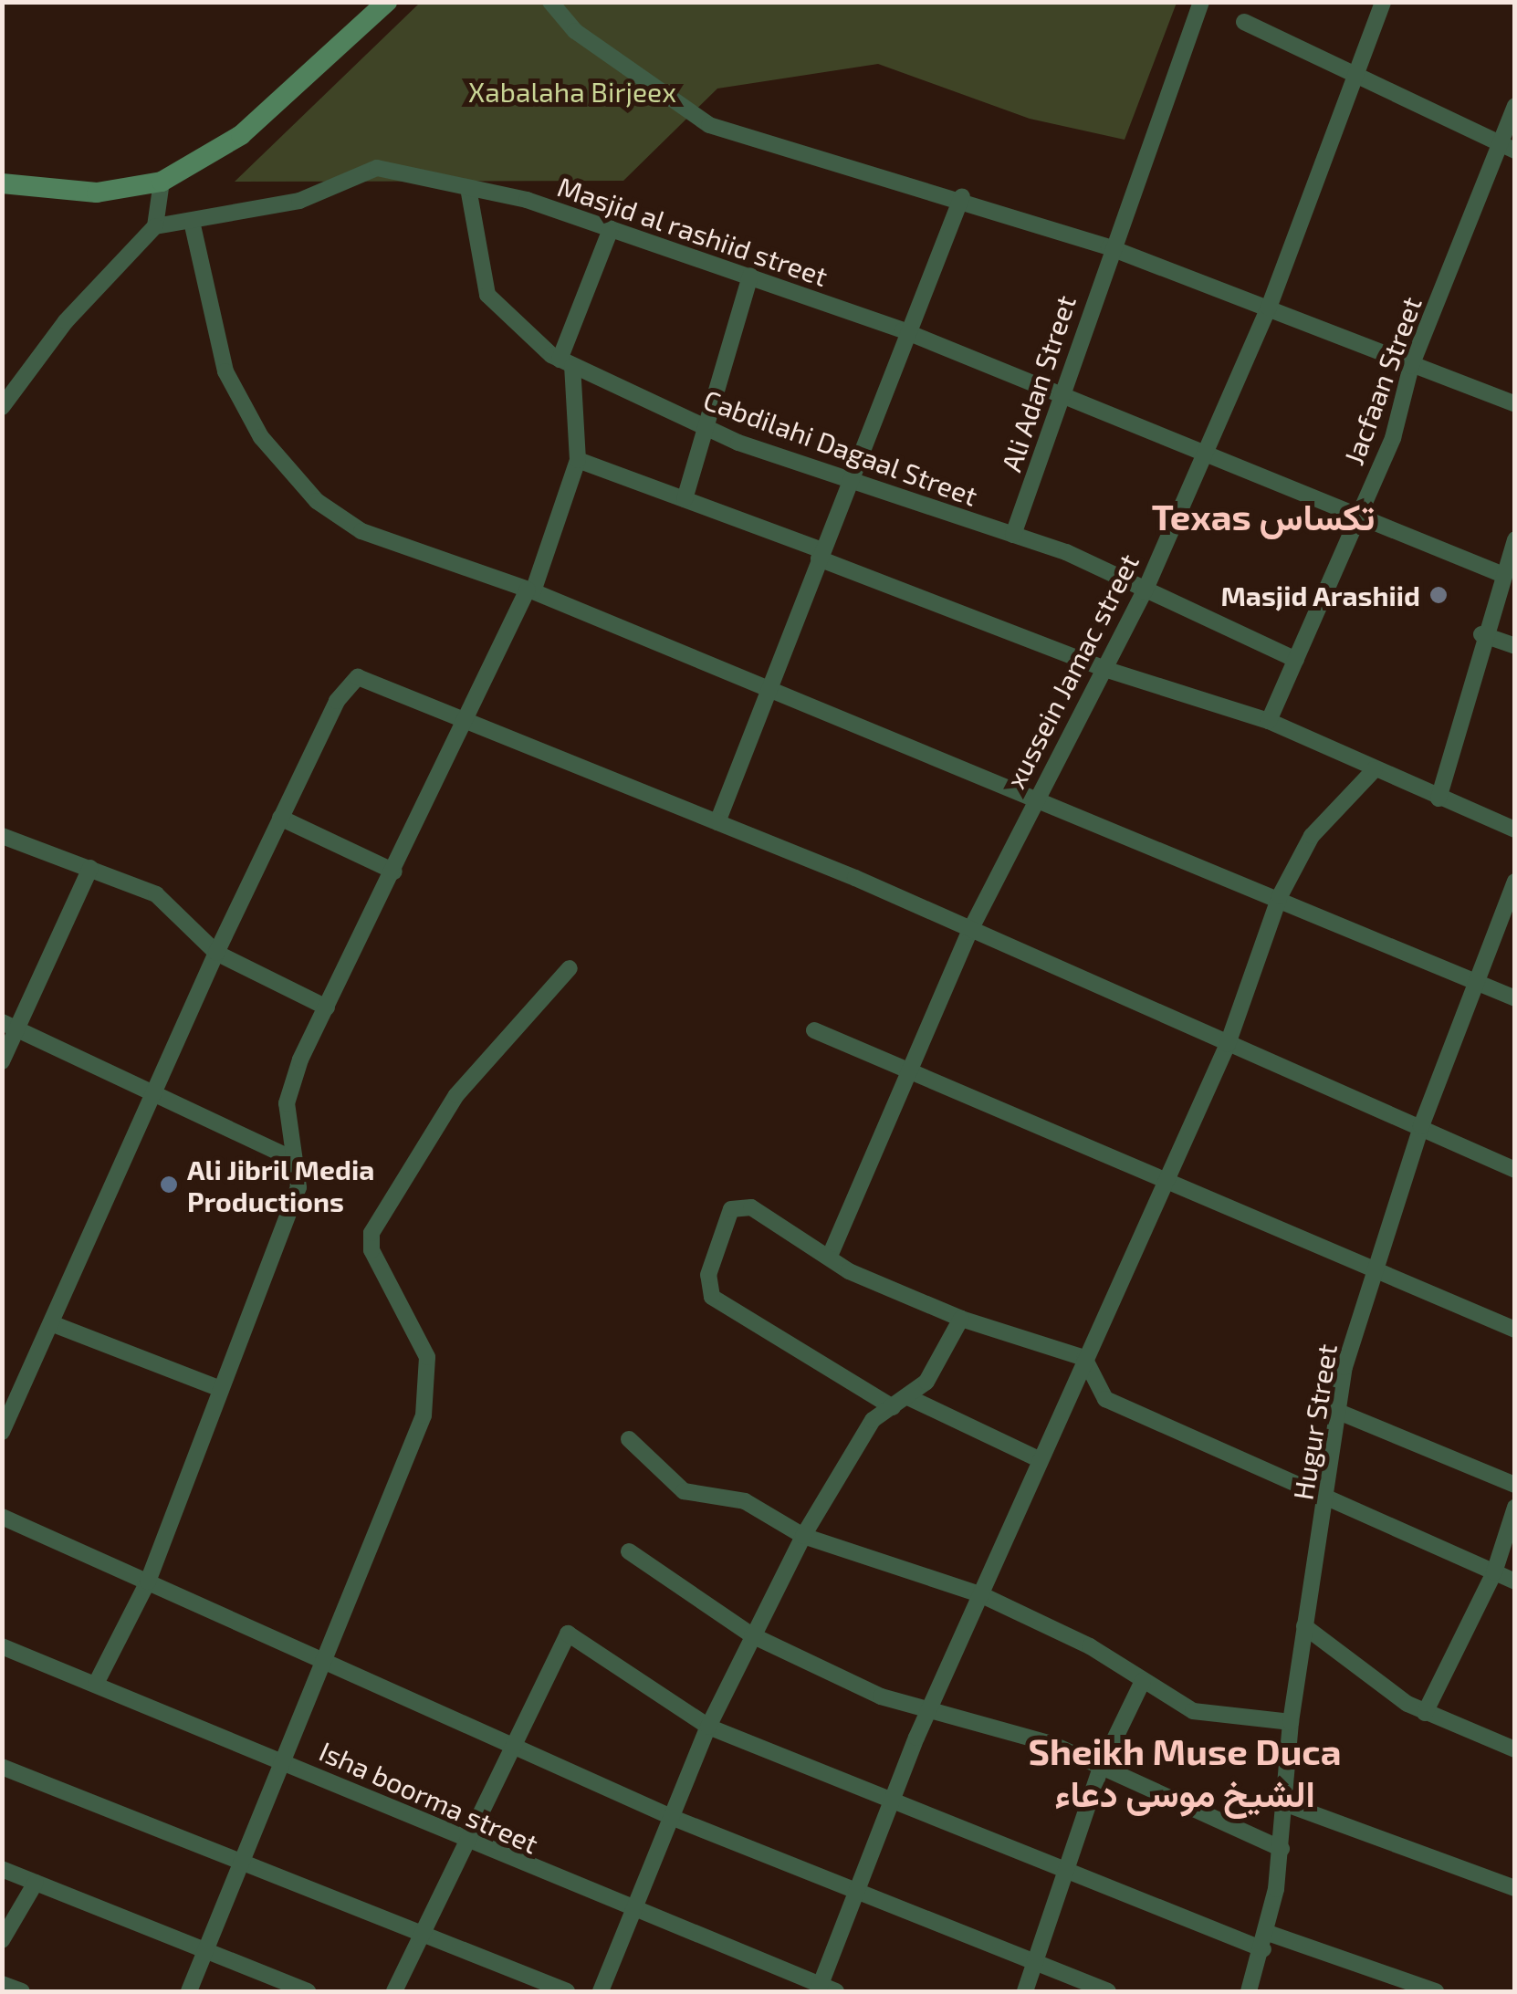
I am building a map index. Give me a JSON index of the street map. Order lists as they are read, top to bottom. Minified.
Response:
{"streets":{"street":["Masjid al rashiid street","Jacfaan Street","Ali Adan Street","Cabdilahi Dagaal Street","xussein Jamac street","Hugur Street","Isha boorma street"]},"crossings":[["Masjid al rashiid street","Jacfaan Street"],["Masjid al rashiid street","Ali Adan Street"],["Masjid al rashiid street","Cabdilahi Dagaal Street"],["Masjid al rashiid street","xussein Jamac street"],["Jacfaan Street","Cabdilahi Dagaal Street"],["Ali Adan Street","Cabdilahi Dagaal Street"],["Cabdilahi Dagaal Street","xussein Jamac street"]],"districts":["Texas تكساس","Sheikh Muse Duca الشيخ موسى دعاء"],"parks":["Xabalaha Birjeex"],"places":["Masjid Arashiid","Ali Jibril Media Productions"]}
